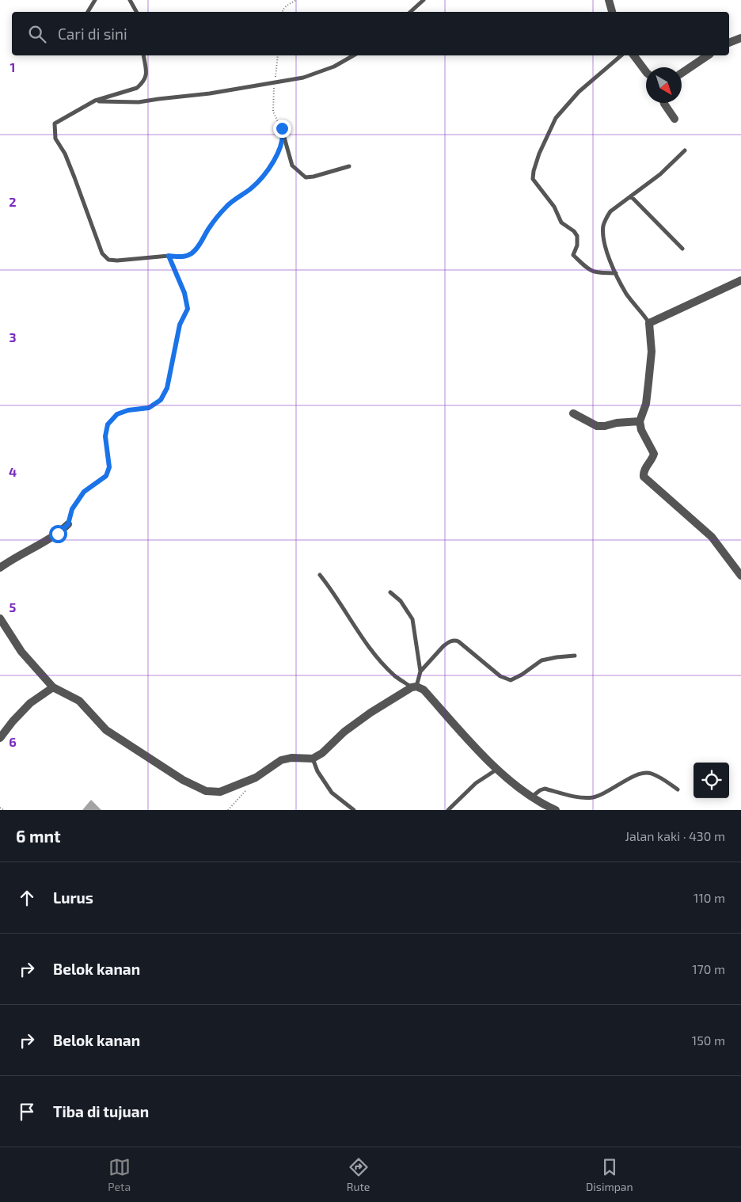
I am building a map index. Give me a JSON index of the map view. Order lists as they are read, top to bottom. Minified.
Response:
{"north":"bottom right","page":{"search":"Cari di sini","heading":["6 mnt","Jalan kaki · 430 m"],"list":[["Lurus","110 m"],["Belok kanan","170 m"],["Belok kanan","150 m"],"Tiba di tujuan"],"nav":["Peta","Rute","Disimpan"]},"grid":{"rows":["1","2","3","4","5","6"]}}
